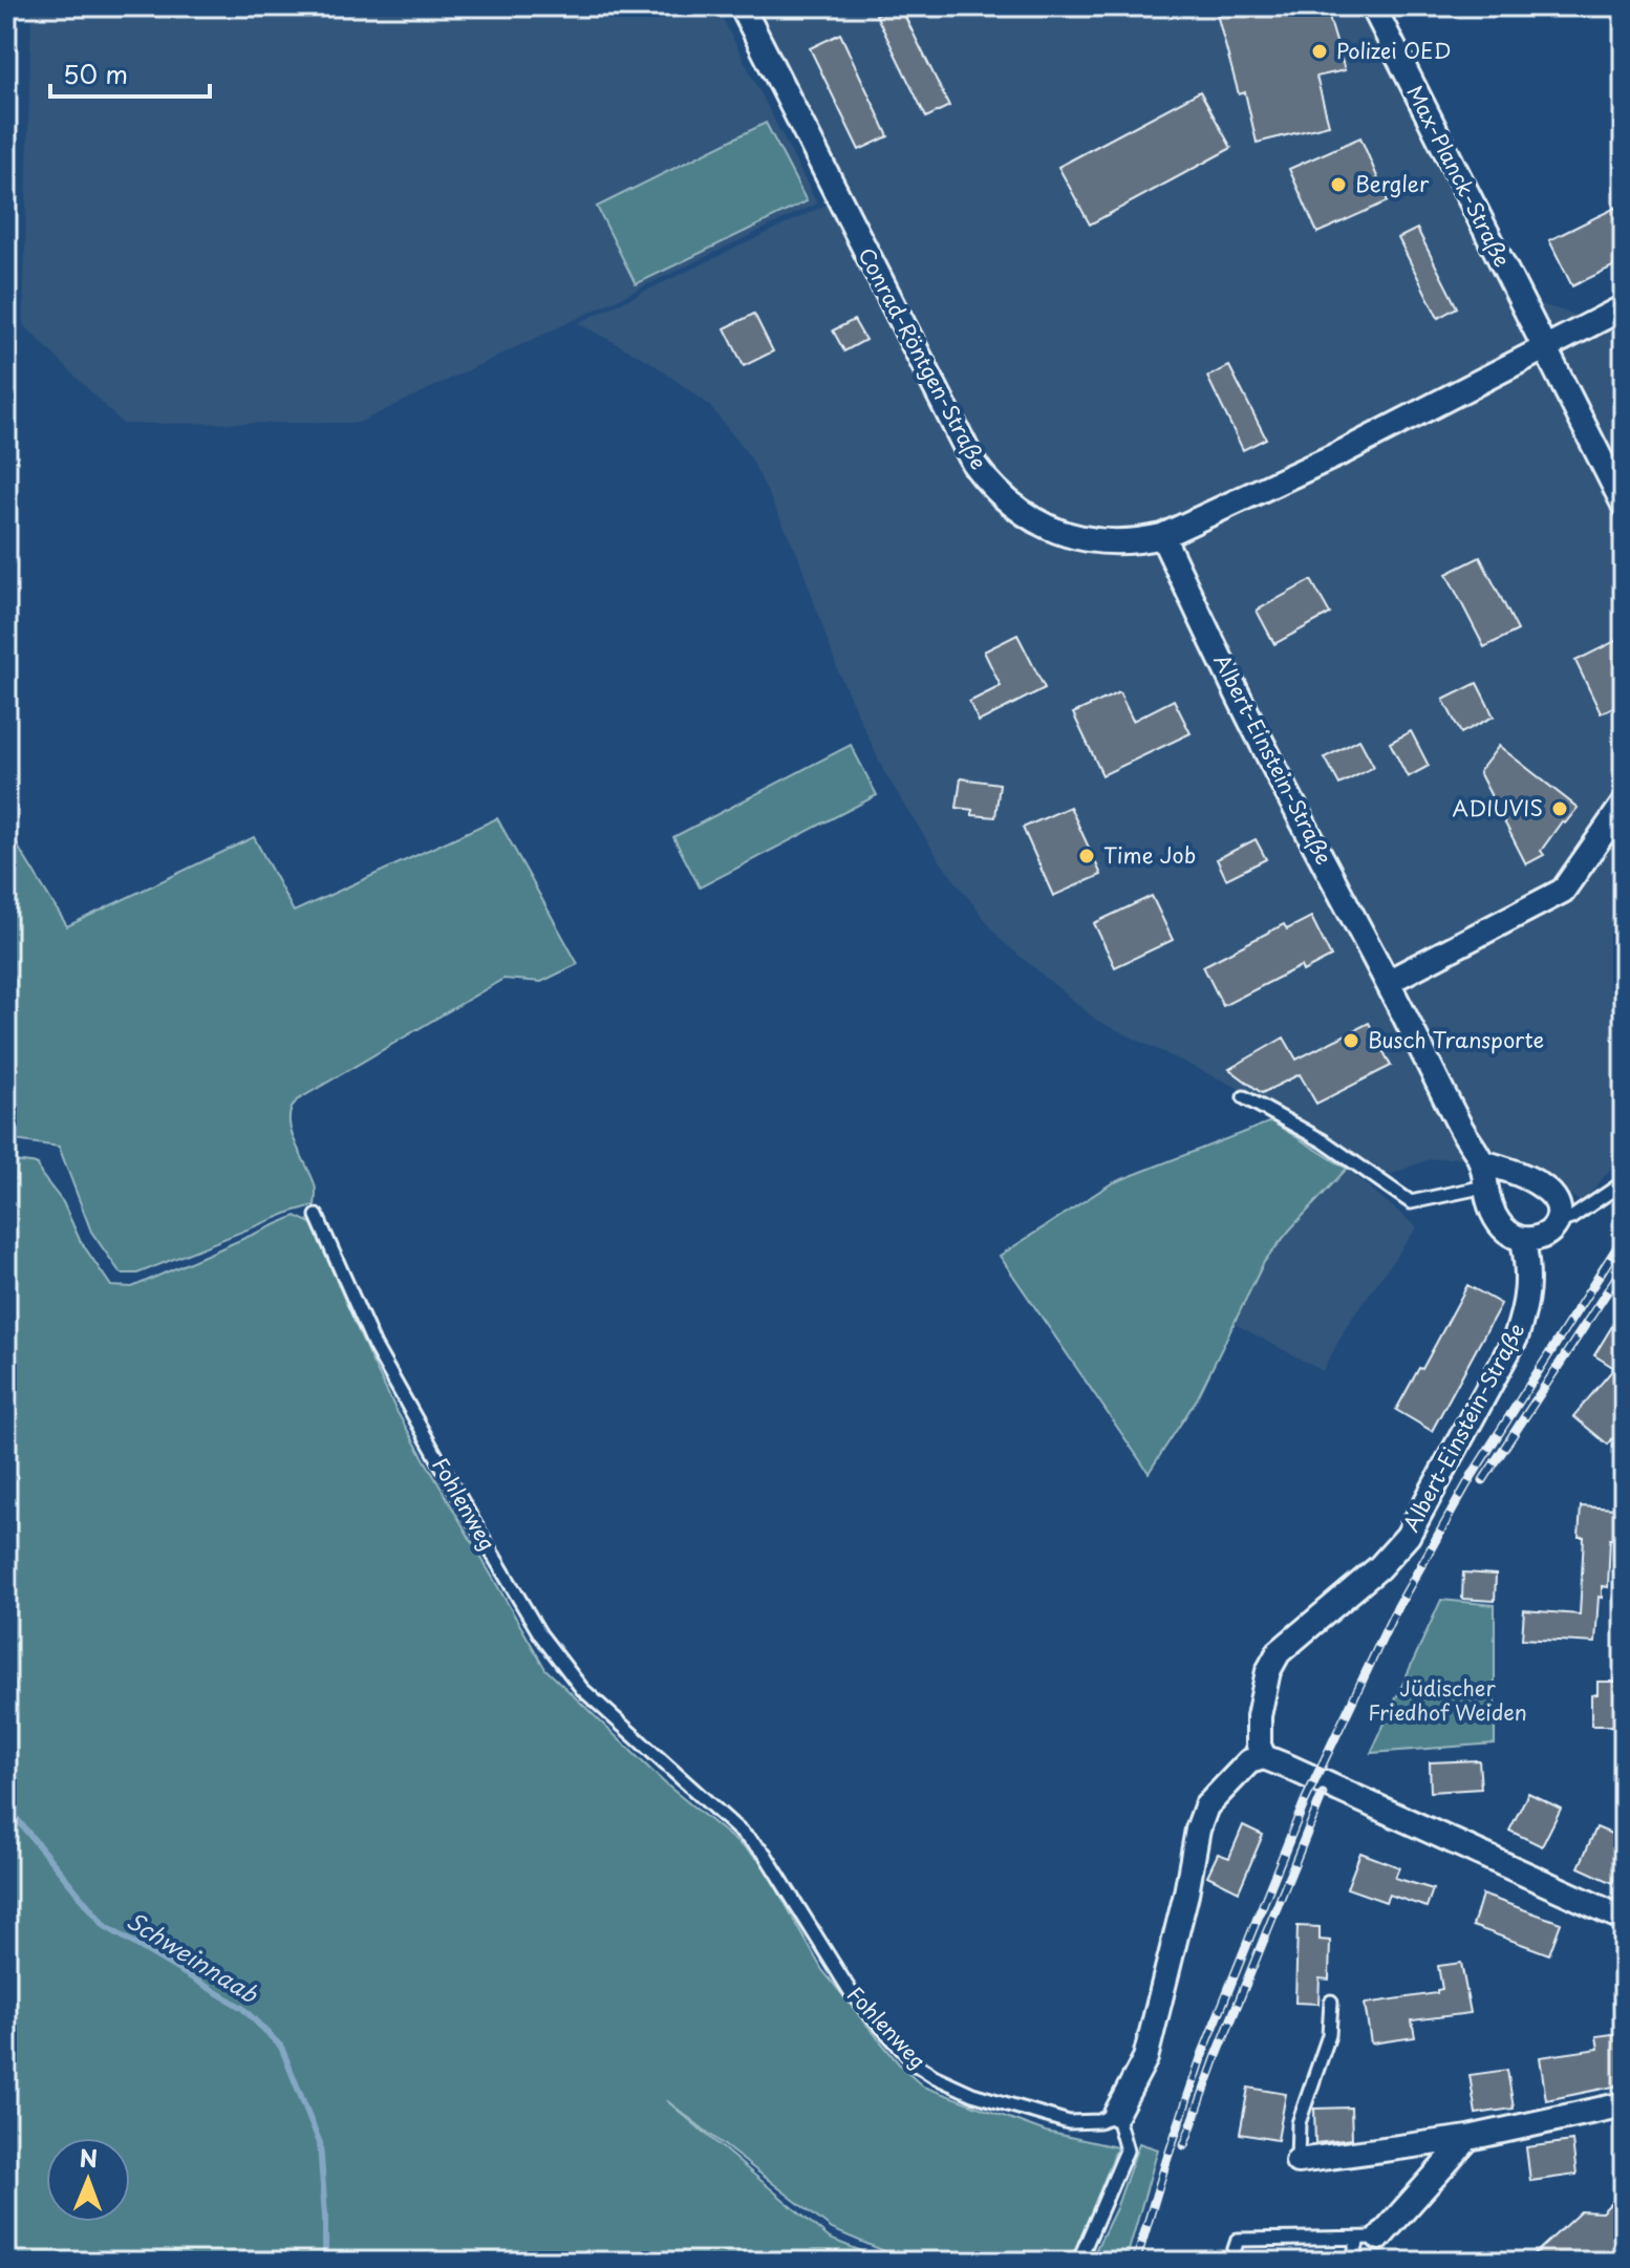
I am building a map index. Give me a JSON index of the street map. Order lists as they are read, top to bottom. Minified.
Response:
{"streets":{"street":["Max-Planck-Straße","Conrad-Röntgen-Straße","Albert-Einstein-Straße"],"lane":["Fohlenweg"]},"crossings":[["Max-Planck-Straße","Conrad-Röntgen-Straße"],["Conrad-Röntgen-Straße","Albert-Einstein-Straße"]],"water":["Schweinnaab"],"parks":["Jüdischer Friedhof Weiden"],"places":["Polizei OED","Bergler","ADIUVIS","Time Job","Busch Transporte"],"scale_bar":"50 m","north":"top"}
